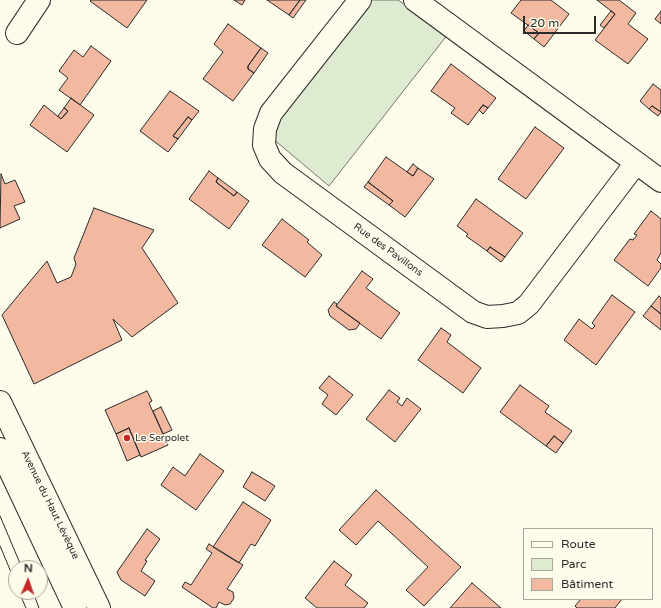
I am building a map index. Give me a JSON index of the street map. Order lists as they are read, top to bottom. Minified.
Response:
{"streets":{"street":["Rue des Pavillons","Avenue du Haut Lévèque"]},"places":["Le Serpolet"],"legend":["Route","Parc","Bâtiment"],"scale_bar":"20 m","north":"top"}
